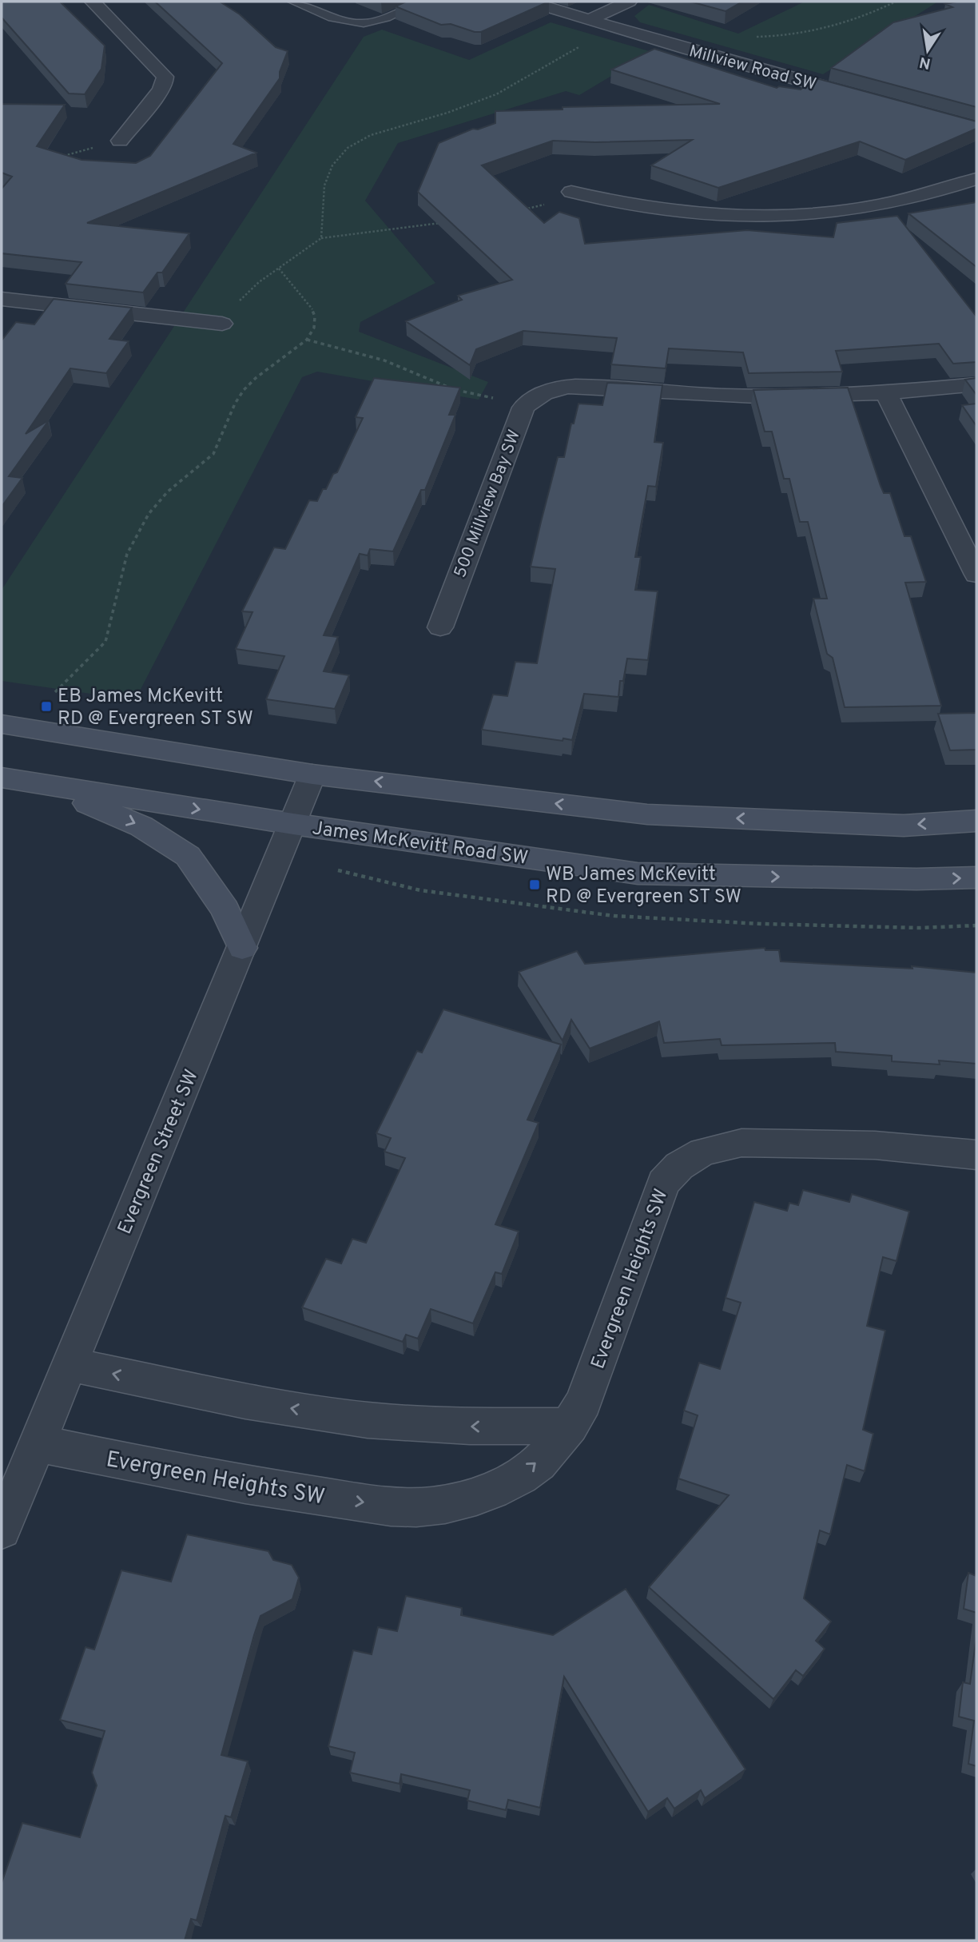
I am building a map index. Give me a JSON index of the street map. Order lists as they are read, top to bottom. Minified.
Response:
{"streets":{"main road":["James McKevitt Road SW"],"street":["Millview Road SW","500 Millview Bay SW","Evergreen Street SW","Evergreen Heights SW"]},"crossings":[["James McKevitt Road SW","Evergreen Street SW"],["Evergreen Street SW","Evergreen Heights SW"]],"places":{"transit":["EB James McKevitt RD @ Evergreen ST SW","WB James McKevitt RD @ Evergreen ST SW"]},"north":"bottom"}
